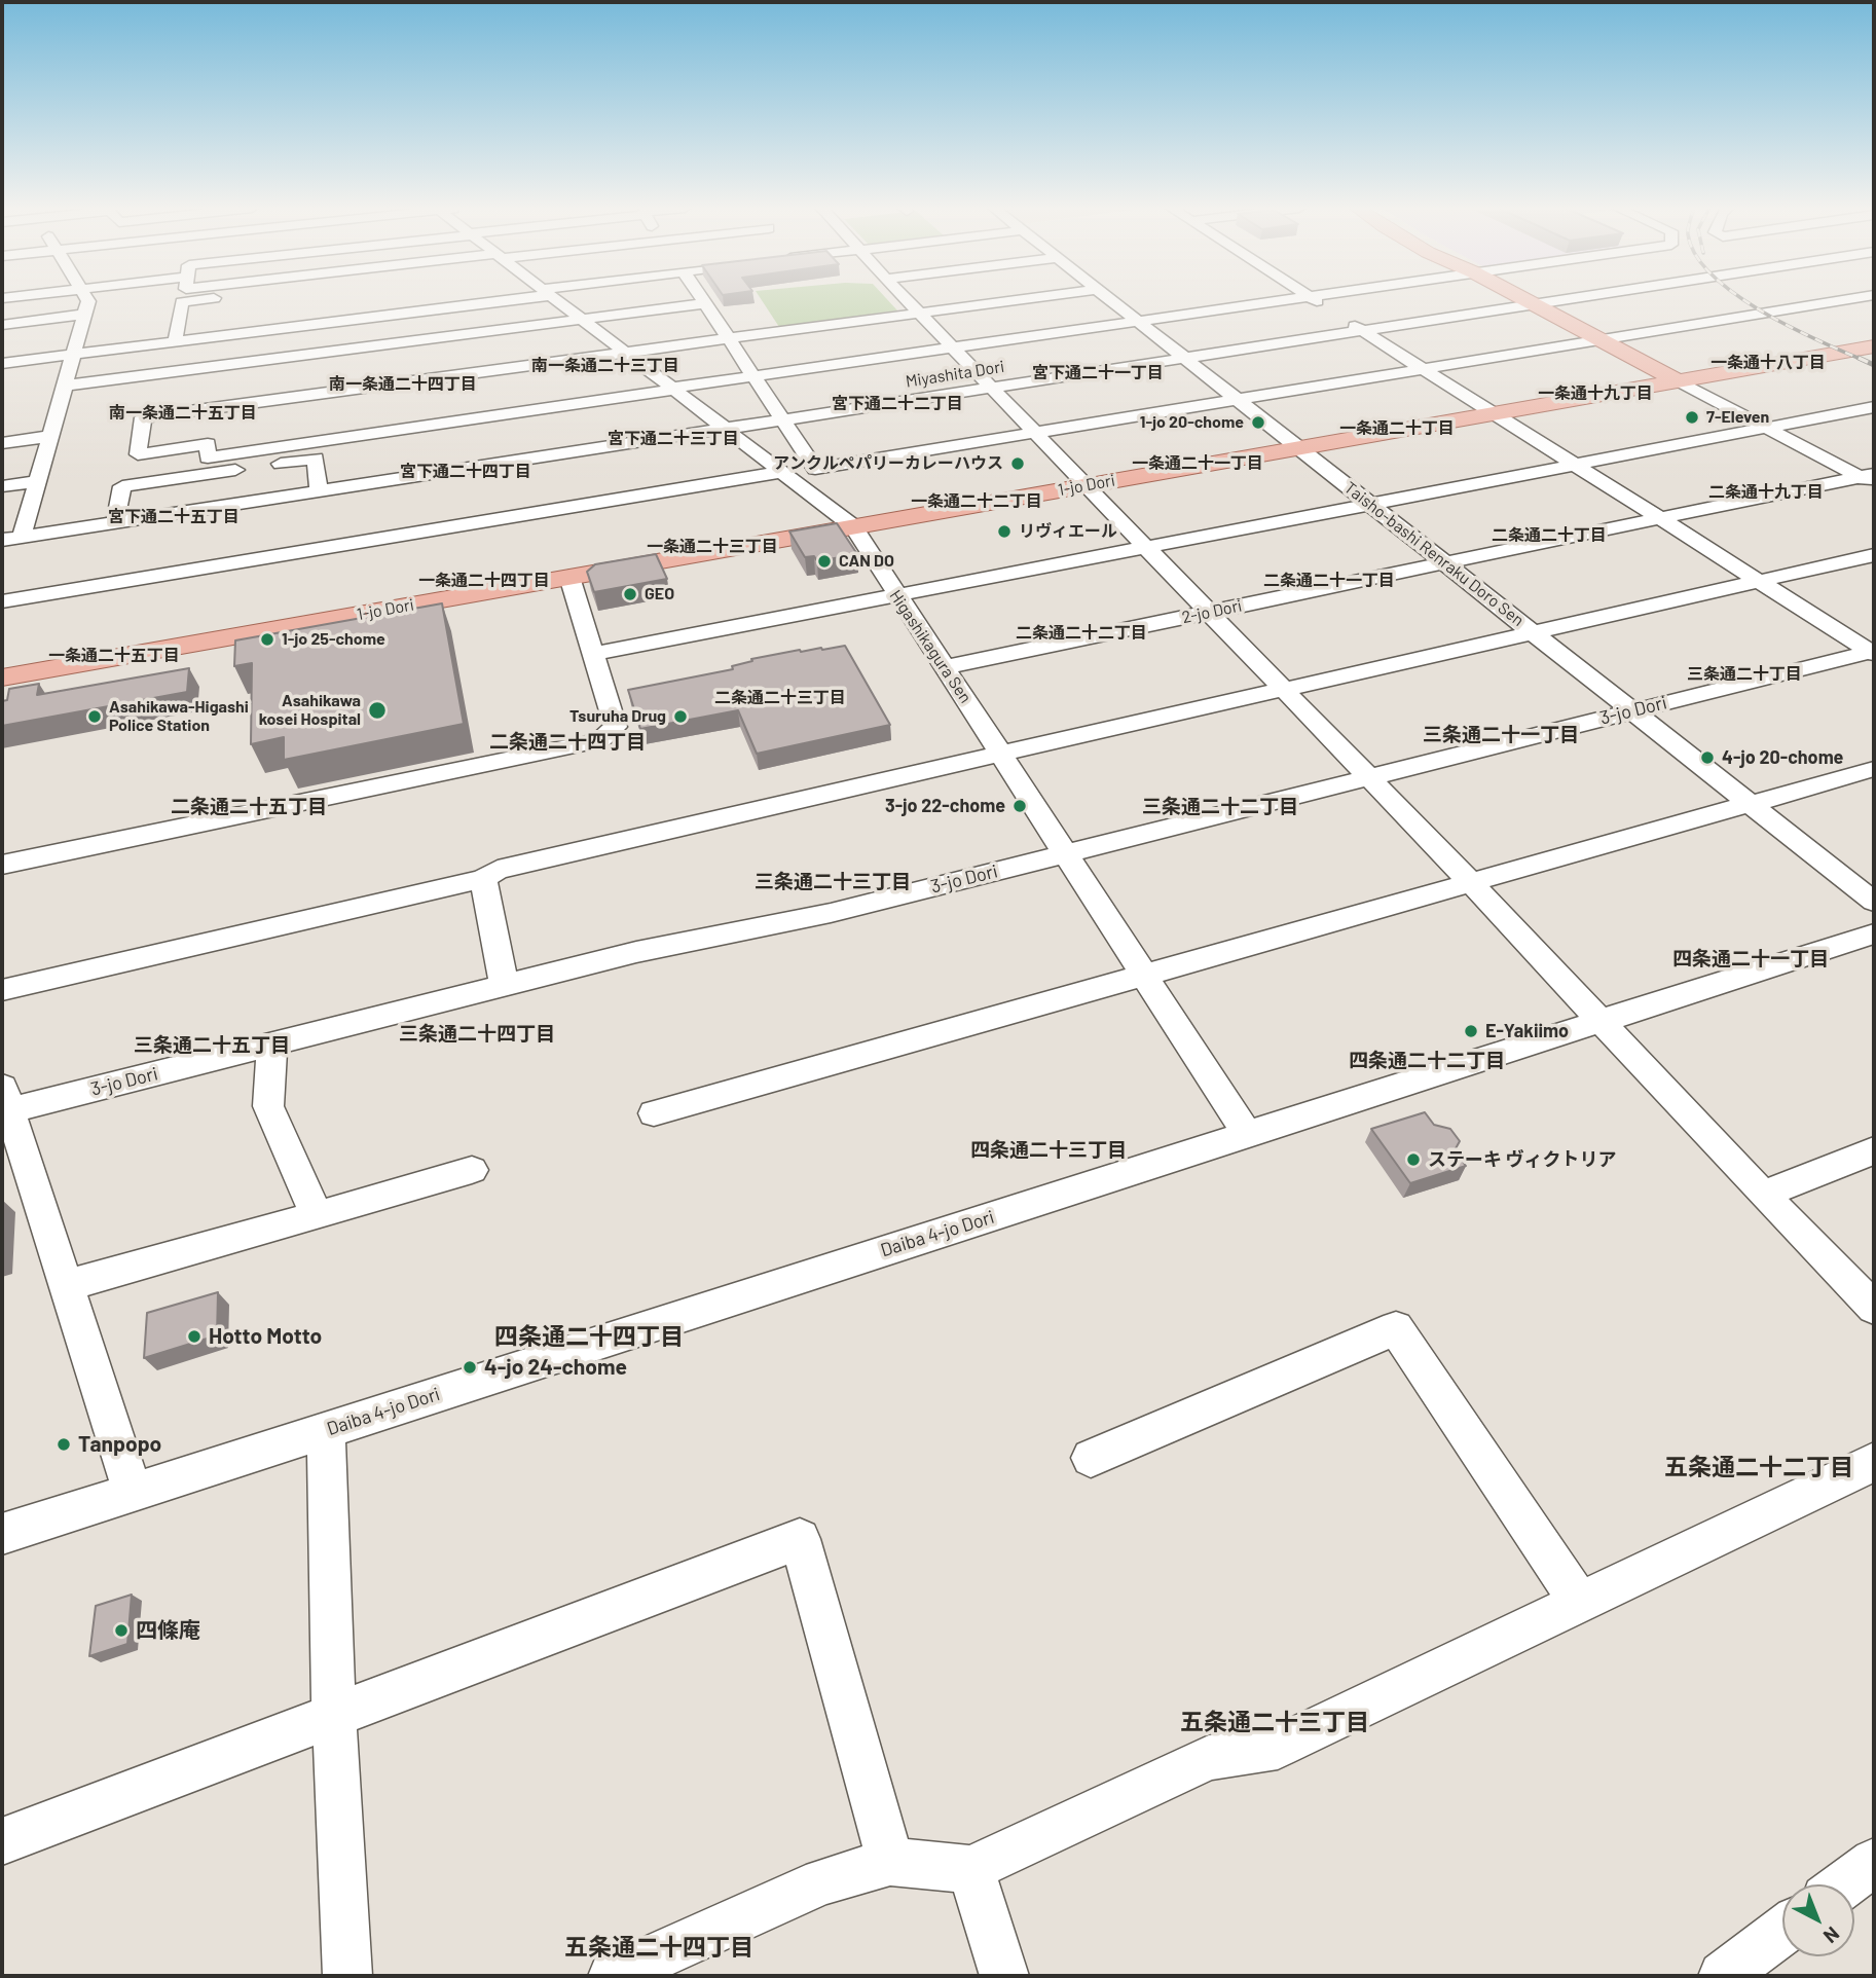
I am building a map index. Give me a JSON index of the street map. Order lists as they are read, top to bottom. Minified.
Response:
{"streets":{"main road":["1-jo Dori"],"street":["Miyashita Dori","Taisho-bashi Renraku Doro Sen","2-jo Dori","Higashikagura Sen","3-jo Dori","Daiba 4-jo Dori"]},"crossings":[["Miyashita Dori","Taisho-bashi Renraku Doro Sen"],["Miyashita Dori","Higashikagura Sen"],["1-jo Dori","Taisho-bashi Renraku Doro Sen"],["1-jo Dori","Higashikagura Sen"],["Taisho-bashi Renraku Doro Sen","2-jo Dori"],["Taisho-bashi Renraku Doro Sen","3-jo Dori"],["2-jo Dori","Higashikagura Sen"],["Higashikagura Sen","3-jo Dori"],["Higashikagura Sen","Daiba 4-jo Dori"]],"districts":["一条通十八丁目","南一条通二十三丁目","宮下通二十一丁目","南一条通二十四丁目","一条通十九丁目","宮下通二十二丁目","南一条通二十五丁目","一条通二十丁目","宮下通二十三丁目","一条通二十一丁目","宮下通二十四丁目","二条通十九丁目","一条通二十二丁目","宮下通二十五丁目","二条通二十丁目","一条通二十三丁目","一条通二十四丁目","二条通二十一丁目","二条通二十二丁目","一条通二十五丁目","三条通二十丁目","二条通二十三丁目","三条通二十一丁目","二条通二十四丁目","二条通二十五丁目","三条通二十二丁目","三条通二十三丁目","四条通二十一丁目","三条通二十四丁目","三条通二十五丁目","四条通二十二丁目","四条通二十三丁目","四条通二十四丁目","五条通二十二丁目","五条通二十三丁目","五条通二十四丁目"],"places":["7-Eleven","1-jo 20-chome","アンクルぺパリーカレーハウス","リヴィエール","CAN DO","GEO","1-jo 25-chome","Asahikawa kosei Hospital","Asahikawa-Higashi Police Station","Tsuruha Drug","4-jo 20-chome","3-jo 22-chome","E-Yakiimo","ステーキ ヴィクトリア","Hotto Motto","4-jo 24-chome","Tanpopo","四條庵"],"north":"bottom right"}
